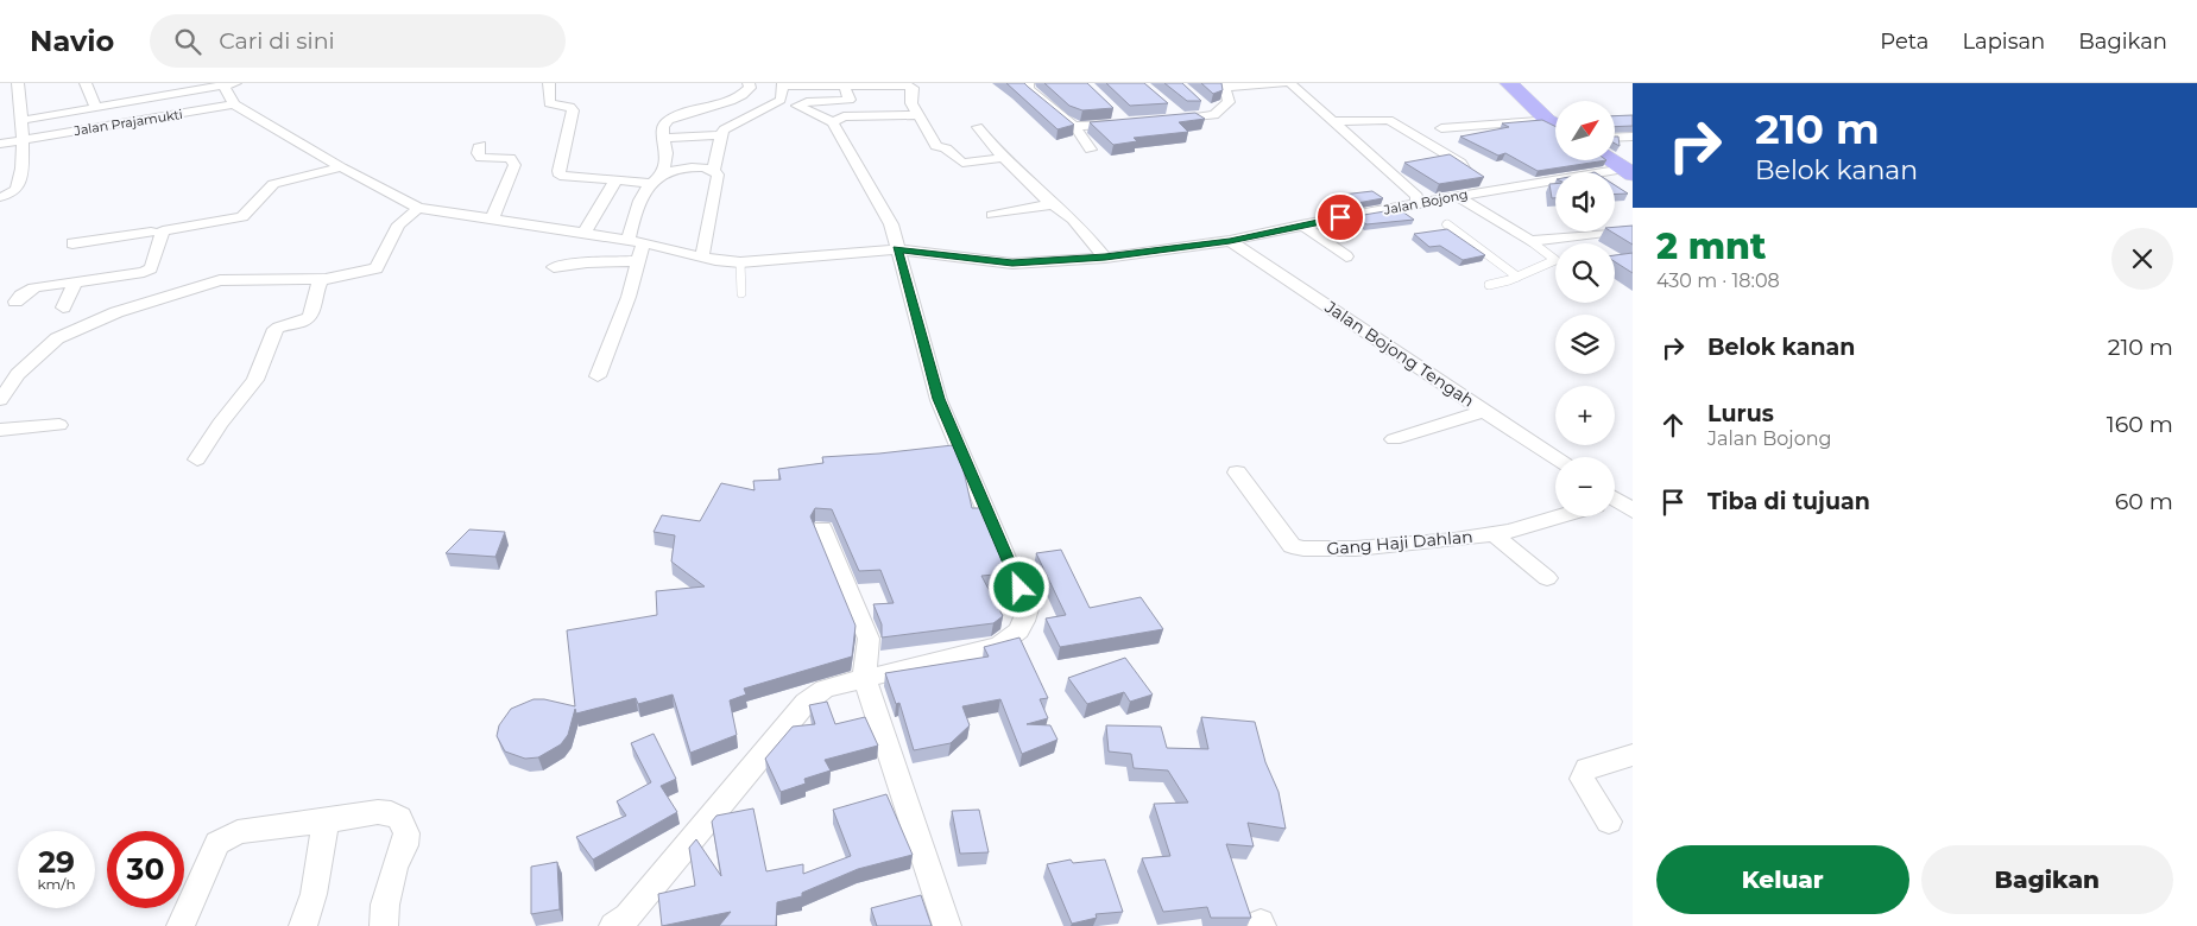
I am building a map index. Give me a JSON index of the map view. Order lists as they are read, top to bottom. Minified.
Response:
{"streets":{"street":["Jalan Prajamukti","Jalan Bojong","Jalan Bojong Tengah","Gang Haji Dahlan"]},"crossings":[["Jalan Bojong","Jalan Bojong Tengah"]],"north":"top right","page":{"header":"Navio","search":"Cari di sini","nav":["Peta","Lapisan","Bagikan"],"turn":["210 m","Belok kanan"],"map_buttons":["+","−"],"heading":["2 mnt","430 m · 18:08"],"list":[{"name":"Belok kanan","value":"210 m"},{"name":"Lurus","note":"Jalan Bojong","value":"160 m"},{"name":"Tiba di tujuan","value":"60 m"}],"speed":"29 km/h","limit":"30","buttons":["Keluar","Bagikan"]}}
